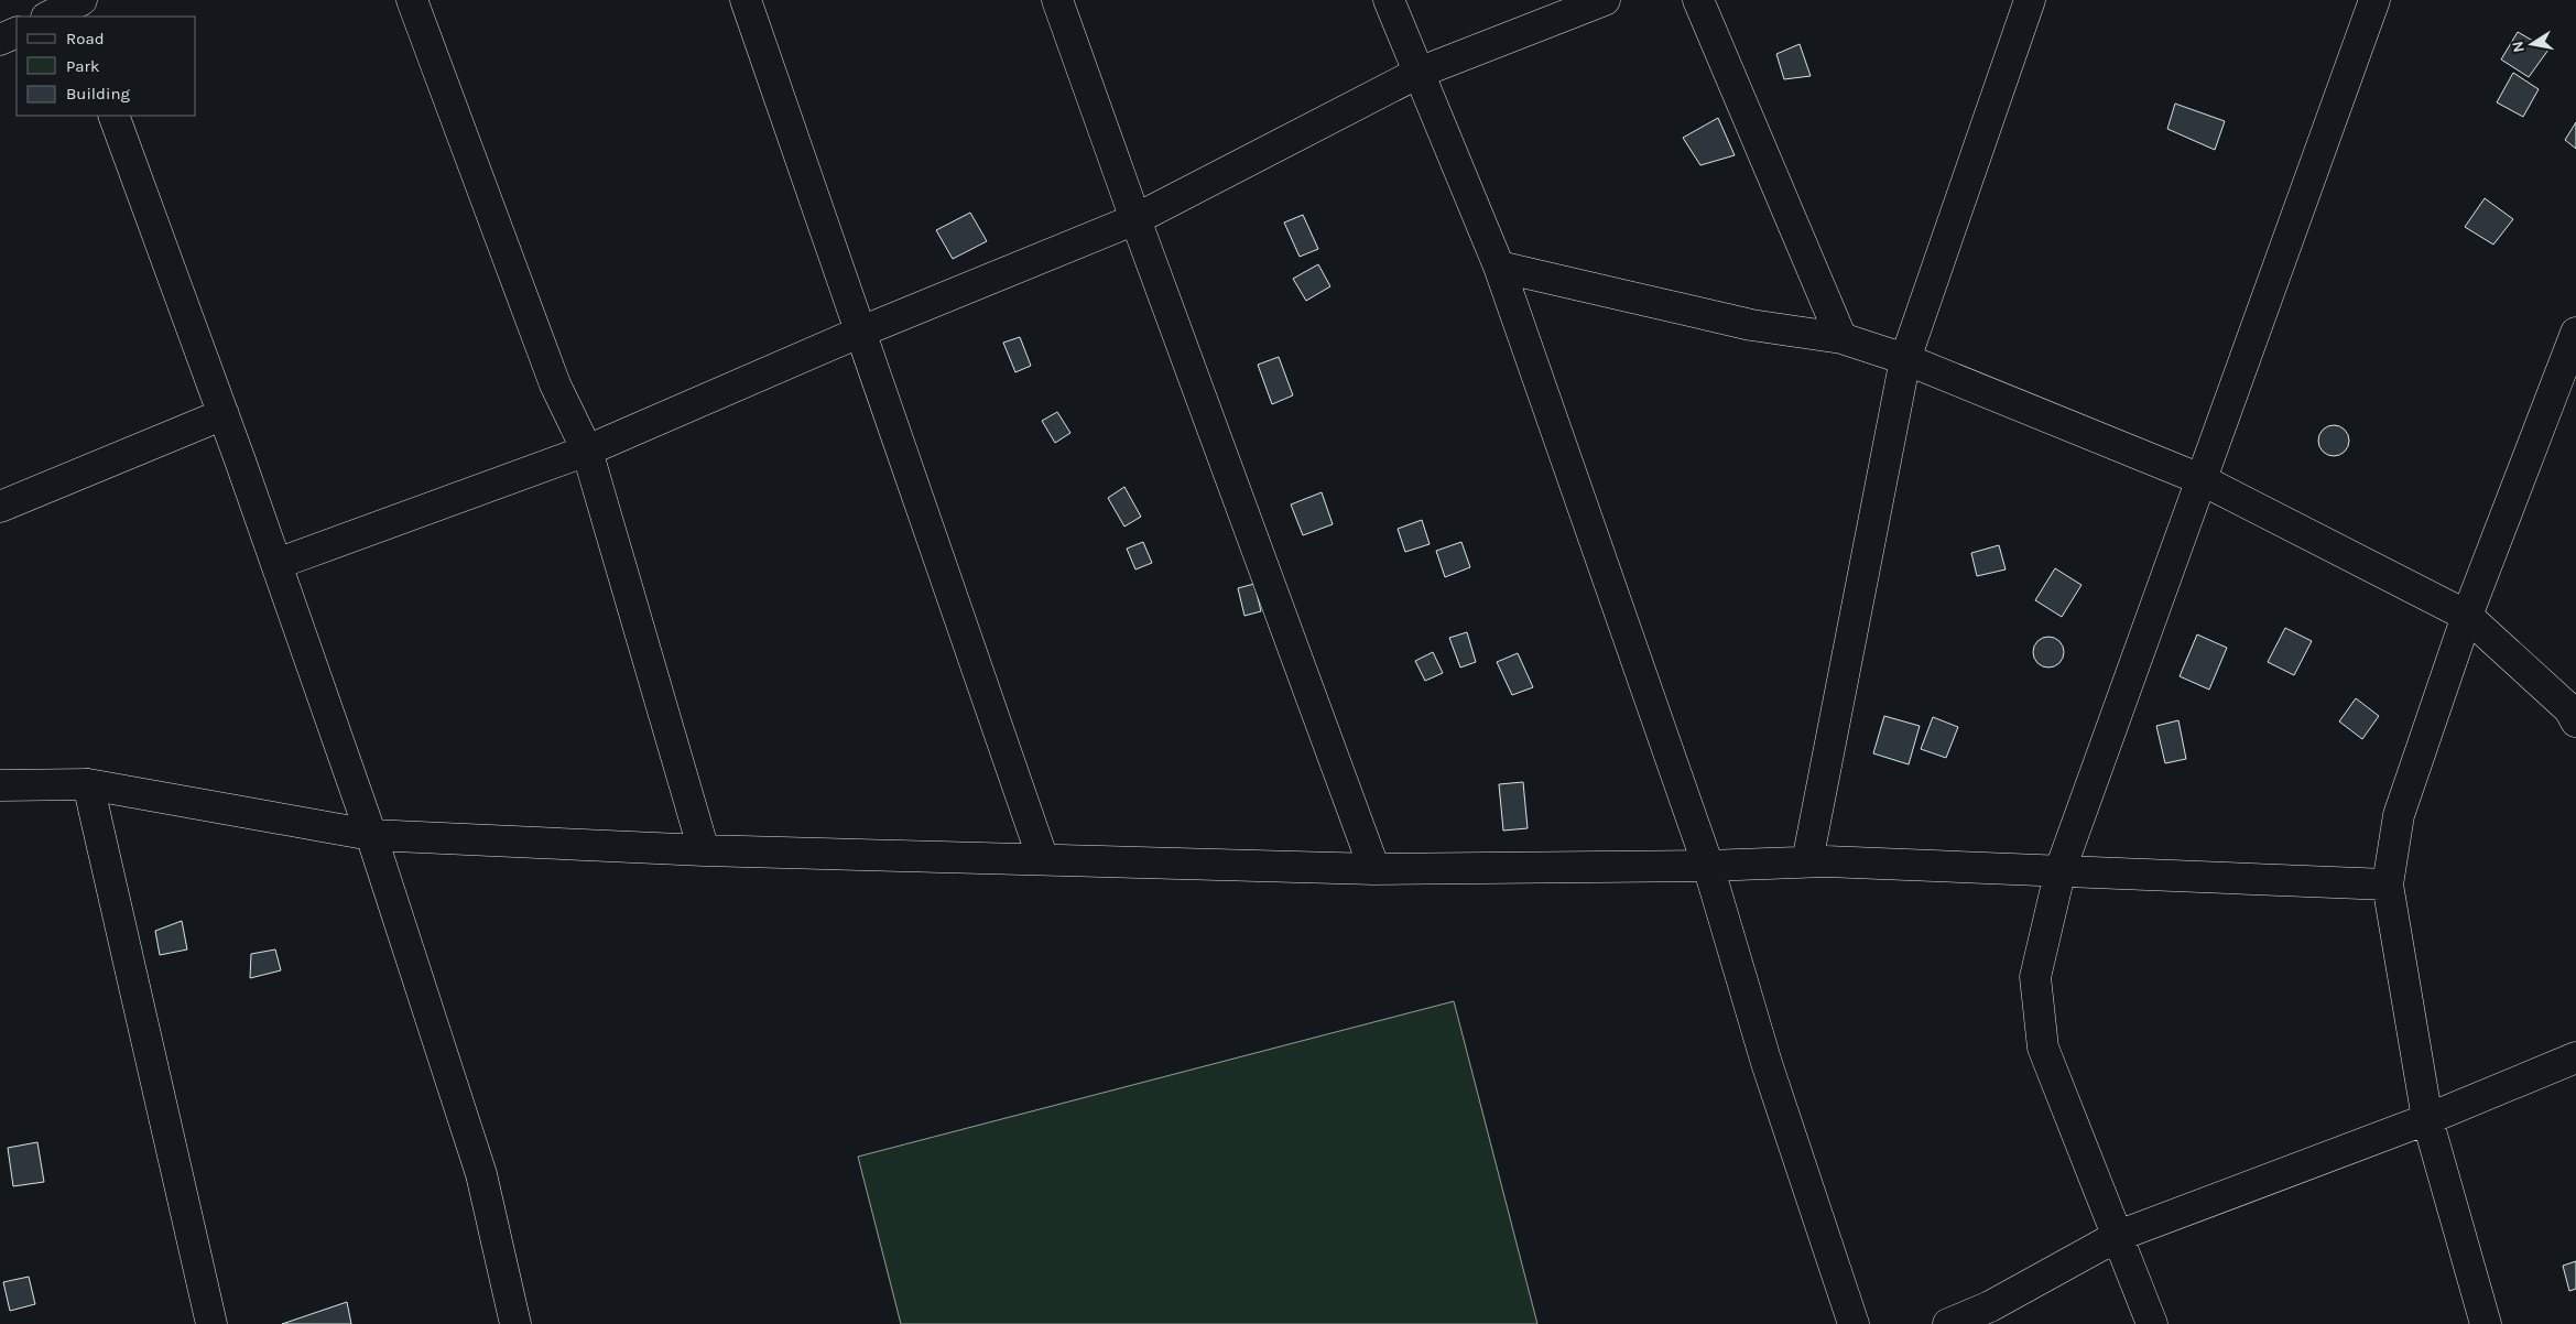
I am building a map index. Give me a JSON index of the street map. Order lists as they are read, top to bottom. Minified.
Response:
{"legend":["Road","Park","Building"],"north":"left"}
